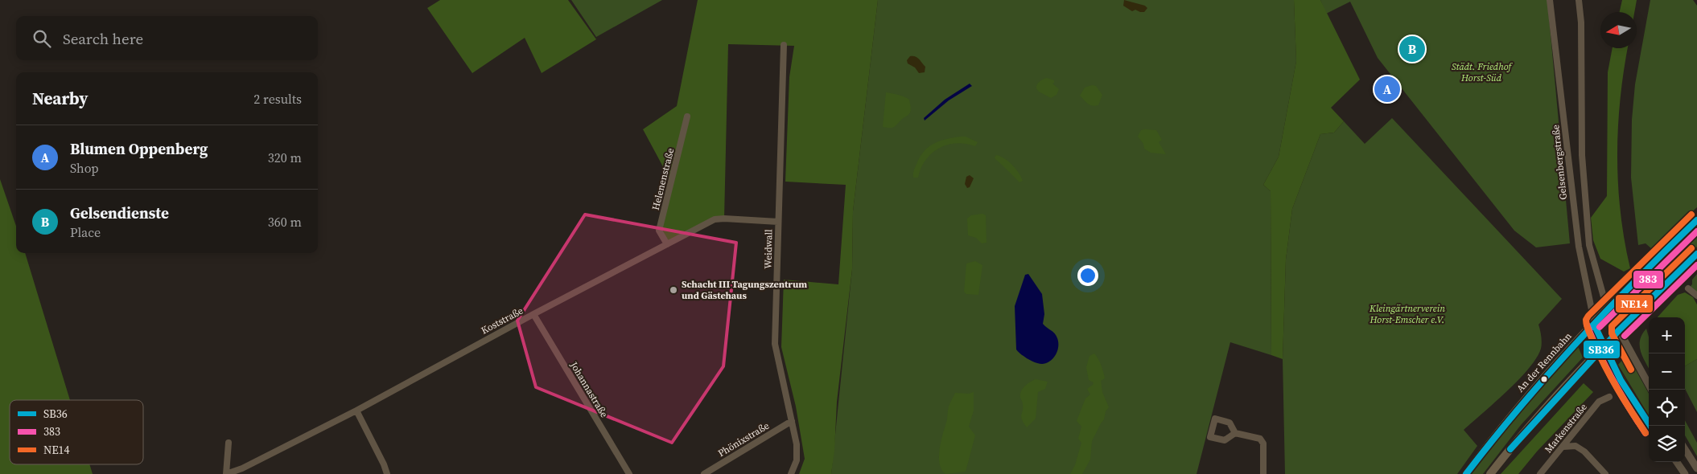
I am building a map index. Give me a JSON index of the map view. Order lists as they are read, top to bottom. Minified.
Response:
{"streets":{"main road":["An der Rennbahn"],"street":["Gelsenbergstraße","Helenenstraße","Weidwall","Koststraße","Johannastraße","Markenstraße","Phönixstraße"]},"crossings":[["Gelsenbergstraße","An der Rennbahn"],["Helenenstraße","Koststraße"],["Weidwall","Koststraße"],["Weidwall","Phönixstraße"],["Koststraße","Johannastraße"]],"parks":["Städt. Friedhof Horst-Süd","Kleingärtnerverein Horst-Emscher e.V."],"places":["Schacht III Tagungszentrum und Gästehaus"],"lines":["transit line NE14","transit line SB36","transit line 383"],"legend":["SB36","383","NE14"],"north":"left","page":{"search":"Search here","pins":["B","A"],"heading":["Nearby","2 results"],"list":[{"mark":"A","name":"Blumen Oppenberg","note":"Shop","value":"320 m"},{"mark":"B","name":"Gelsendienste","note":"Place","value":"360 m"}],"map_buttons":["+","−"]}}
